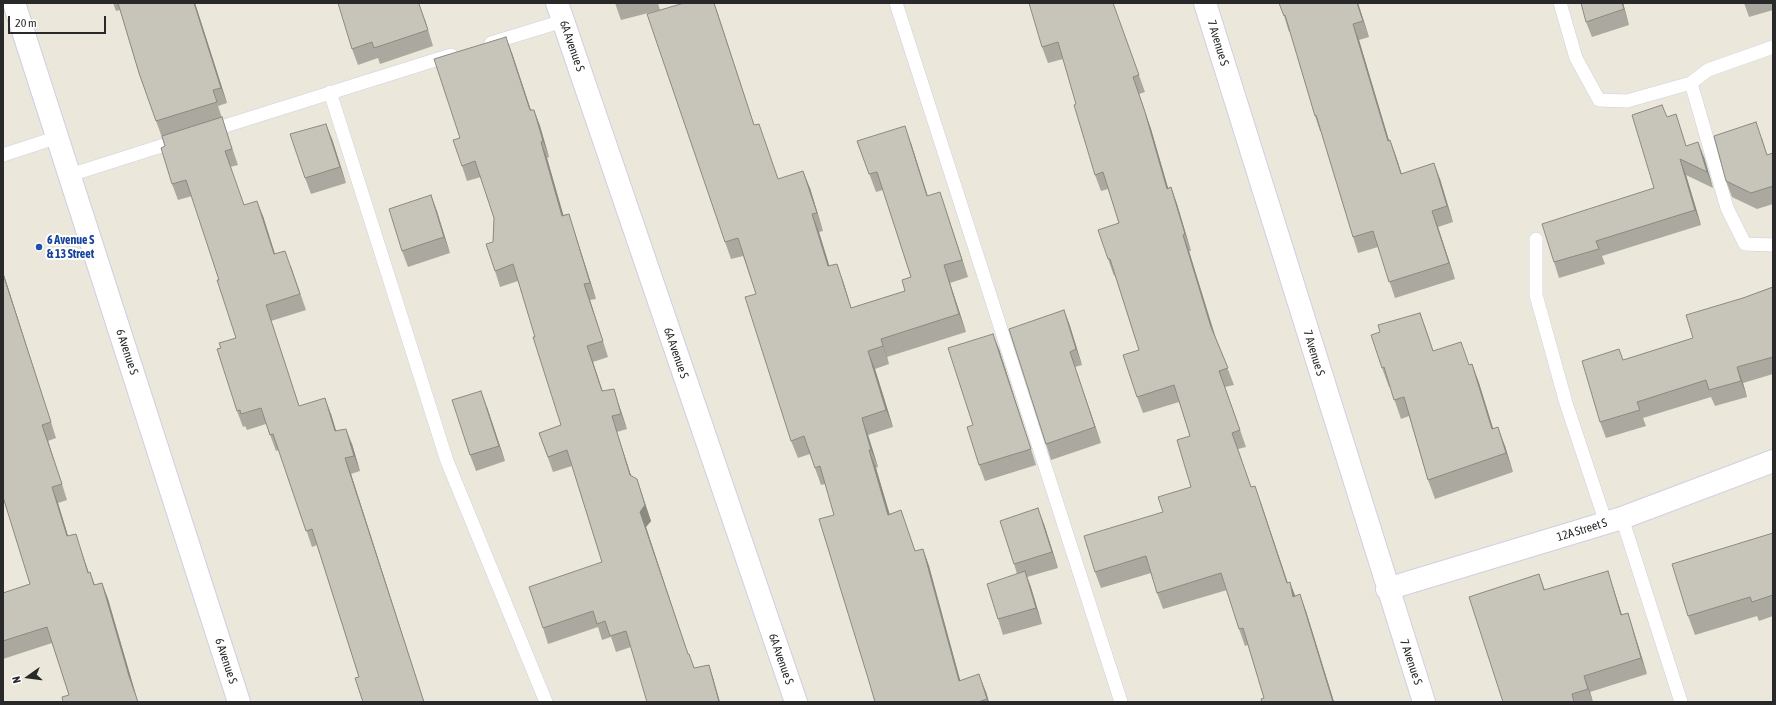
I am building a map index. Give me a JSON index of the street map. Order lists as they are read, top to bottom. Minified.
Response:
{"streets":{"street":["7 Avenue S","6A Avenue S","6 Avenue S","12A Street S"]},"crossings":[["7 Avenue S","12A Street S"]],"places":["6 Avenue S & 13 Street"],"scale_bar":"20 m","north":"left"}
